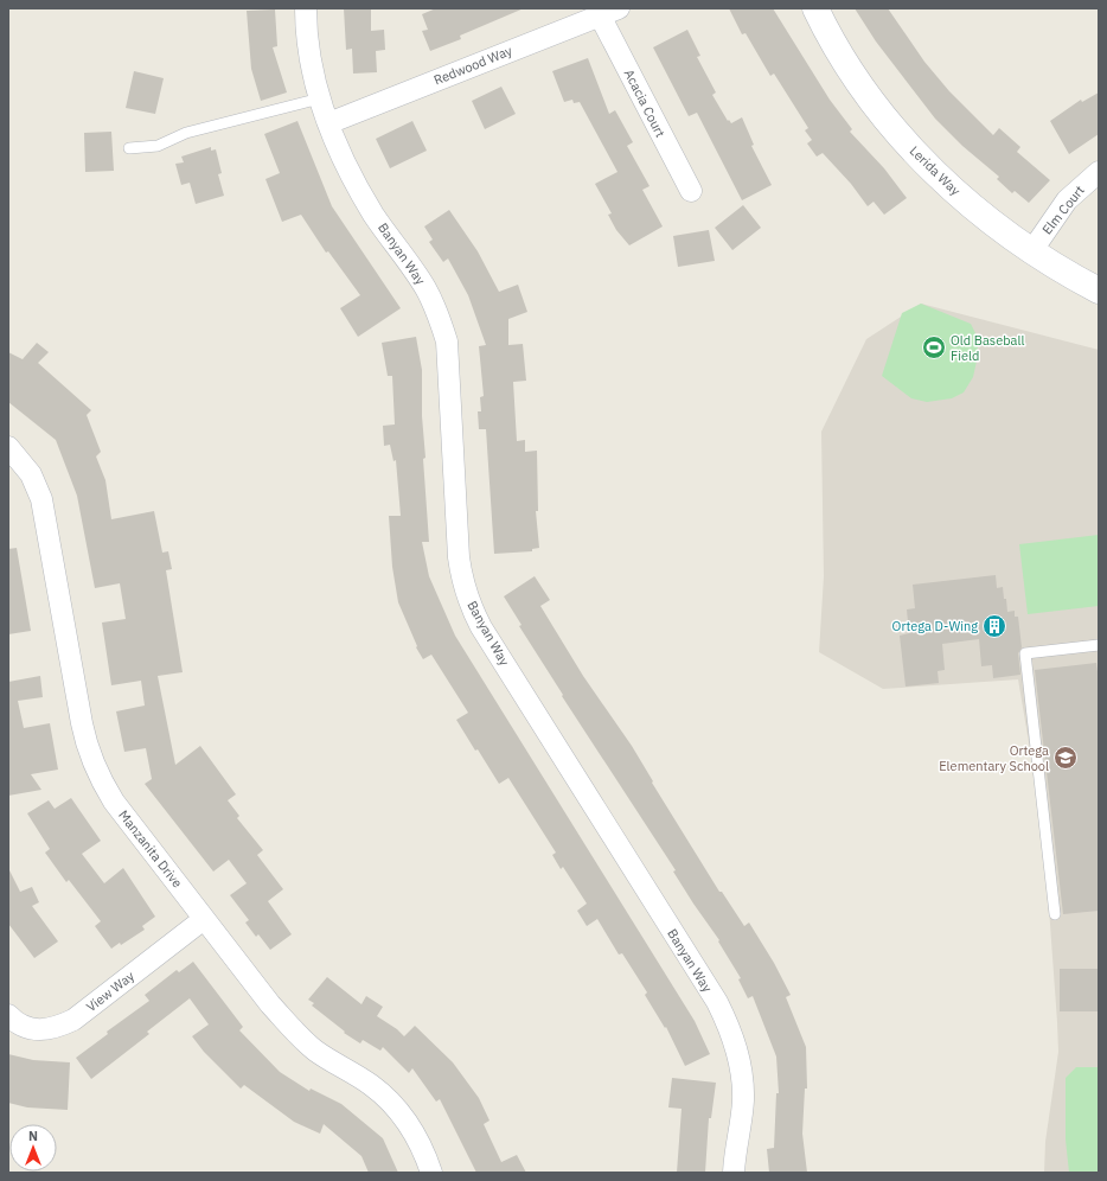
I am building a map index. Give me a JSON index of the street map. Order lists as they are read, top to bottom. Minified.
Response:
{"streets":{"street":["Redwood Way","Acacia Court","Lerida Way","Elm Court","Banyan Way","Manzanita Drive","View Way"]},"crossings":[["Redwood Way","Acacia Court"],["Redwood Way","Banyan Way"],["Lerida Way","Elm Court"],["Manzanita Drive","View Way"]],"places":{"sports":["Old Baseball Field"],"building":["Ortega D-Wing"],"school or university":["Ortega Elementary School"]},"north":"top"}
